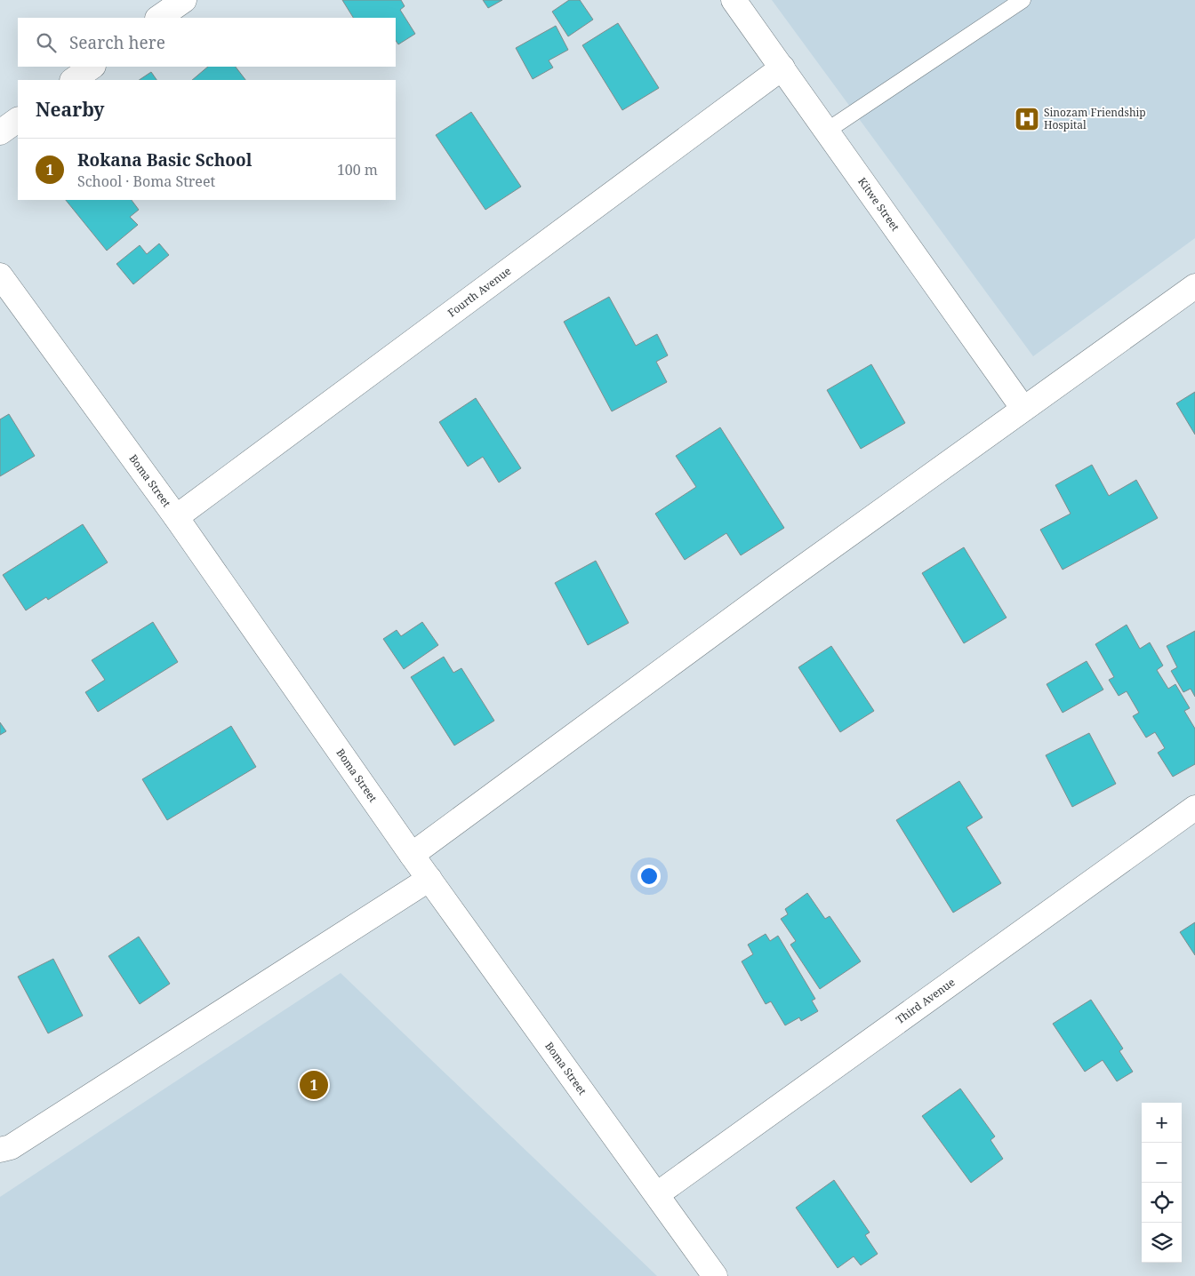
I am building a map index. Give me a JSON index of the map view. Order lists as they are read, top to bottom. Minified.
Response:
{"streets":{"street":["Kitwe Street","Fourth Avenue","Boma Street","Third Avenue"]},"crossings":[["Kitwe Street","Fourth Avenue"],["Fourth Avenue","Boma Street"],["Boma Street","Third Avenue"]],"places":{"hospital":["Sinozam Friendship Hospital"]},"page":{"search":"Search here","heading":"Nearby","list":[{"mark":"1","name":"Rokana Basic School","note":"School · Boma Street","value":"100 m"}],"pins":"1","map_buttons":["+","−"]}}
